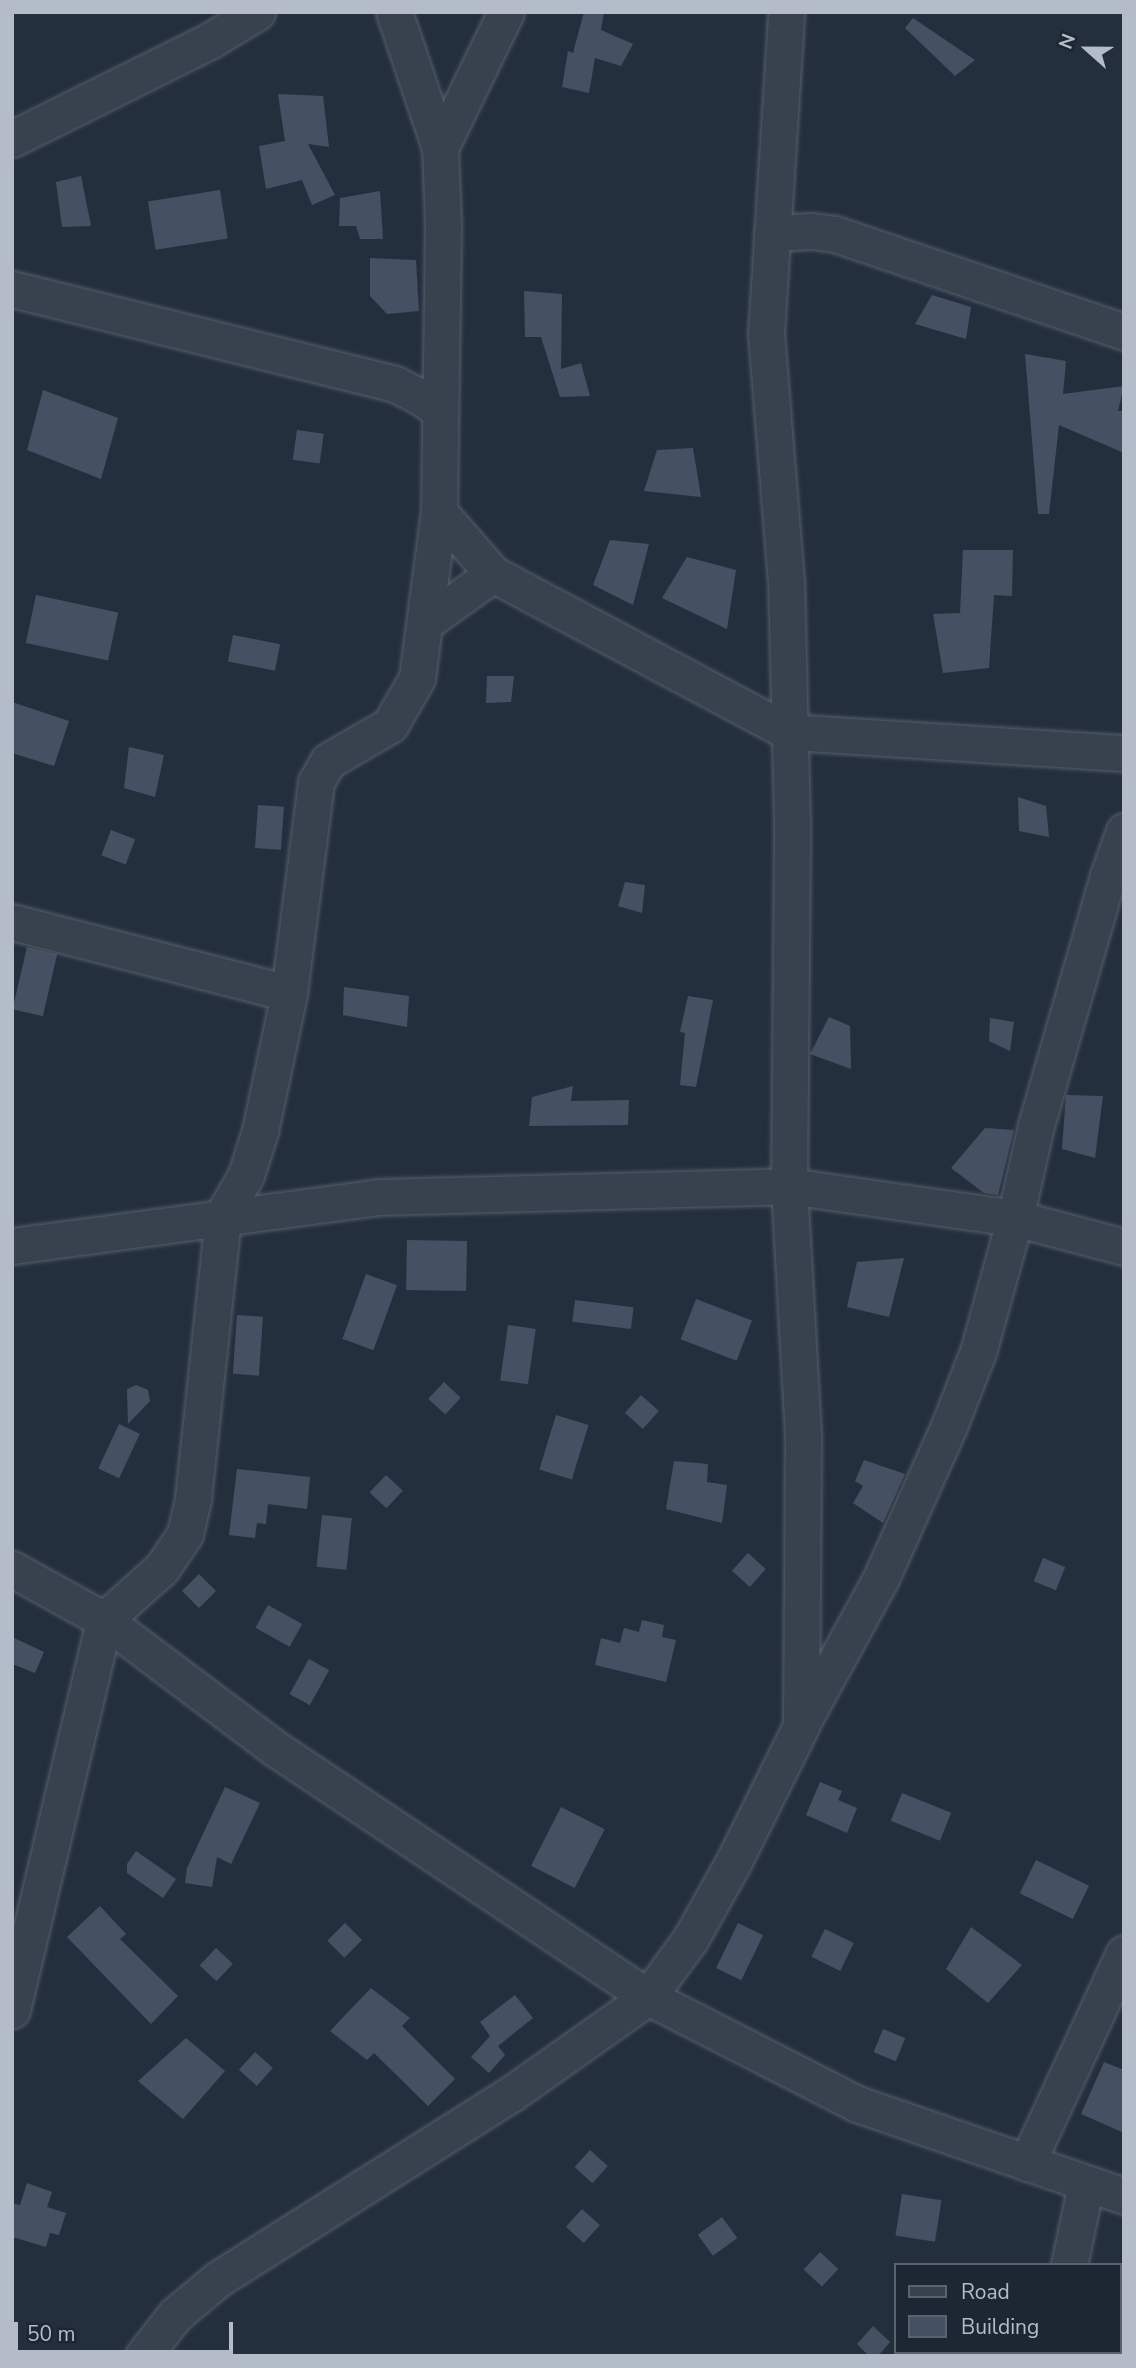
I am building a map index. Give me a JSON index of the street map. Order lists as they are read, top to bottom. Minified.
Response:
{"legend":["Road","Building"],"scale_bar":"50 m","north":"left"}
